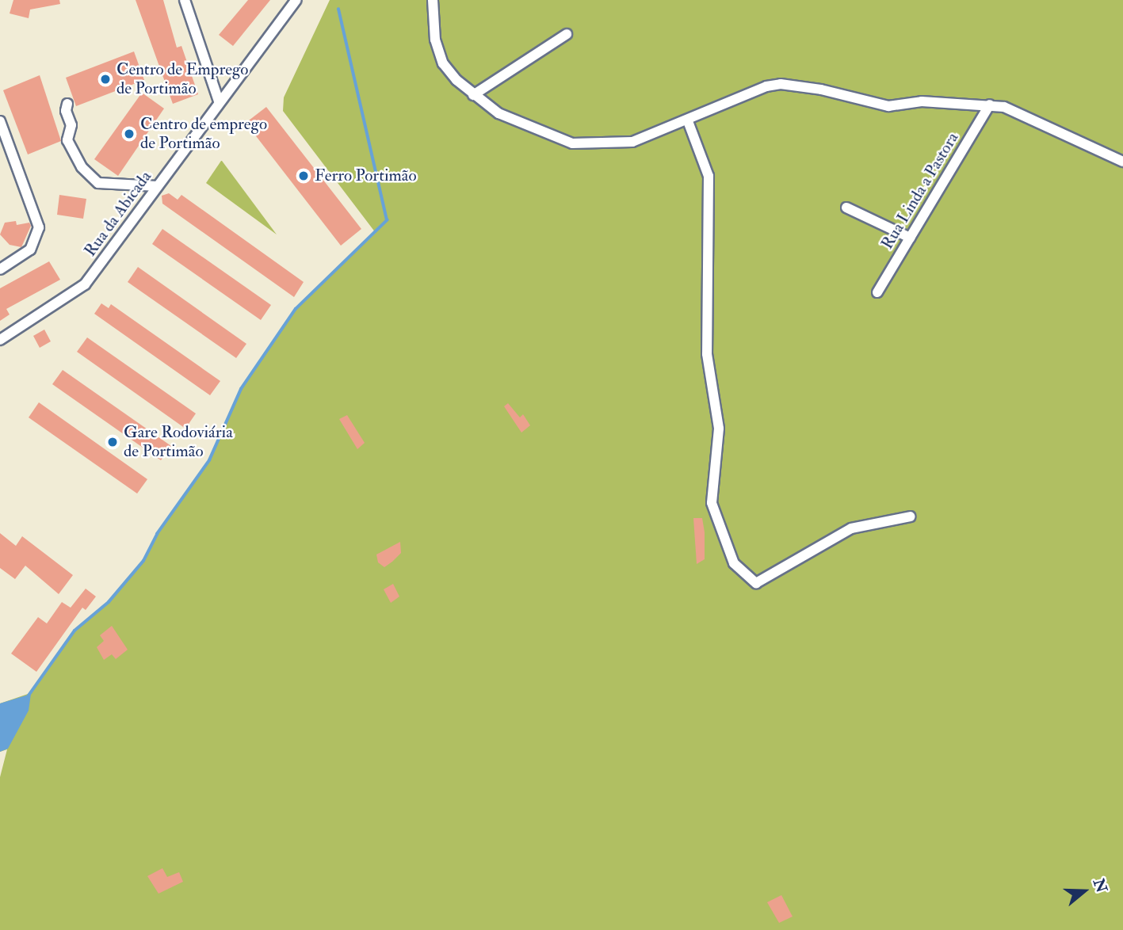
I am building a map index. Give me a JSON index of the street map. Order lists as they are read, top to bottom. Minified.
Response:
{"streets":{"street":["Rua Linda a Pastora","Rua da Abicada"]},"places":["Centro de Emprego de Portimão","Centro de emprego de Portimão","Ferro Portimão","Gare Rodoviária de Portimão"],"north":"right"}
